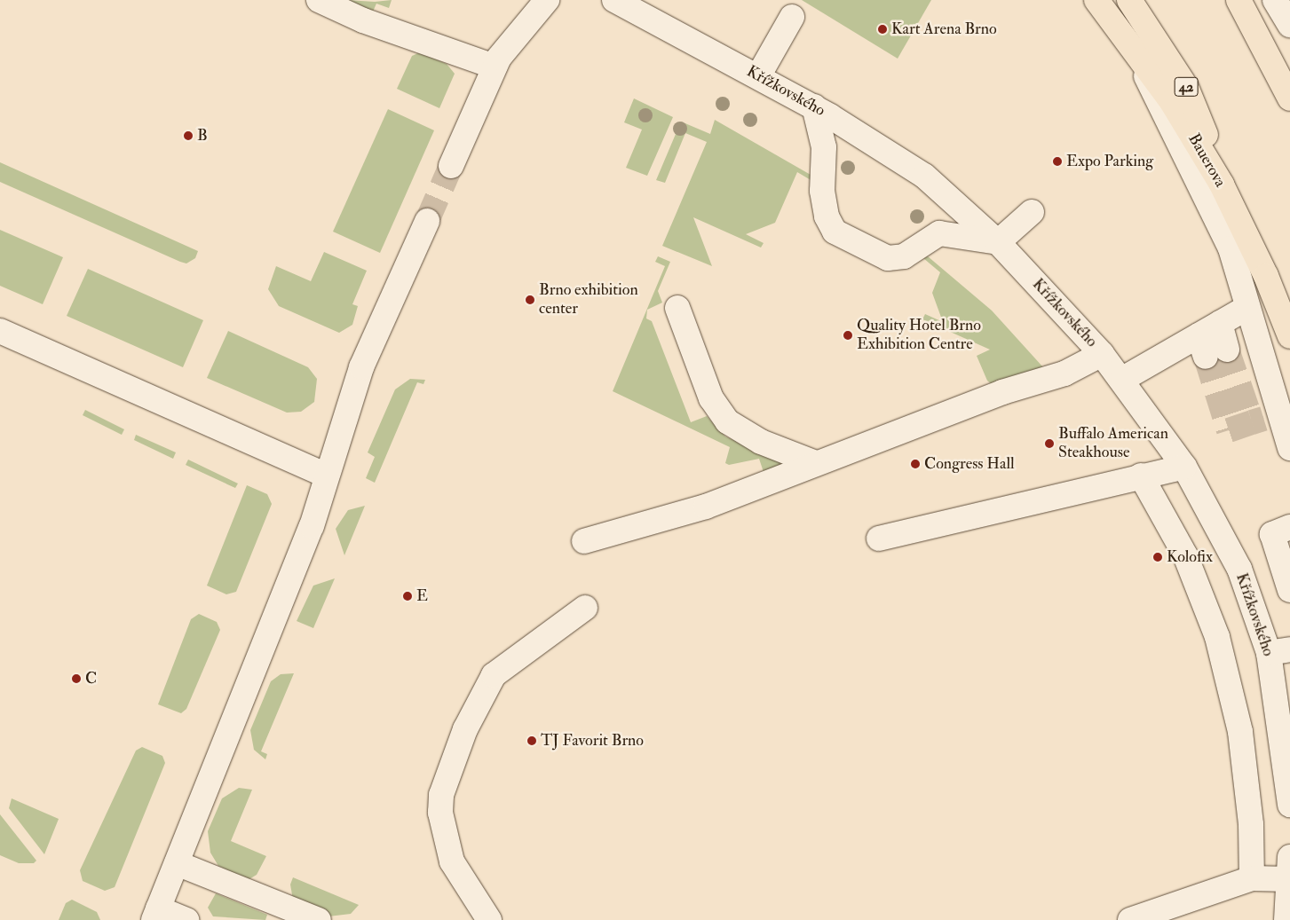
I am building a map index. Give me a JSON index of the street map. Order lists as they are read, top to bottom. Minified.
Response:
{"streets":{"highway":["42","Bauerova"],"street":["Křížkovského"]},"crossings":[["42","Bauerova"]],"places":["Kart Arena Brno","B","Expo Parking","Brno exhibition center","Quality Hotel Brno Exhibition Centre","Buffalo American Steakhouse","Congress Hall","Kolofix","E","C","TJ Favorit Brno"]}
